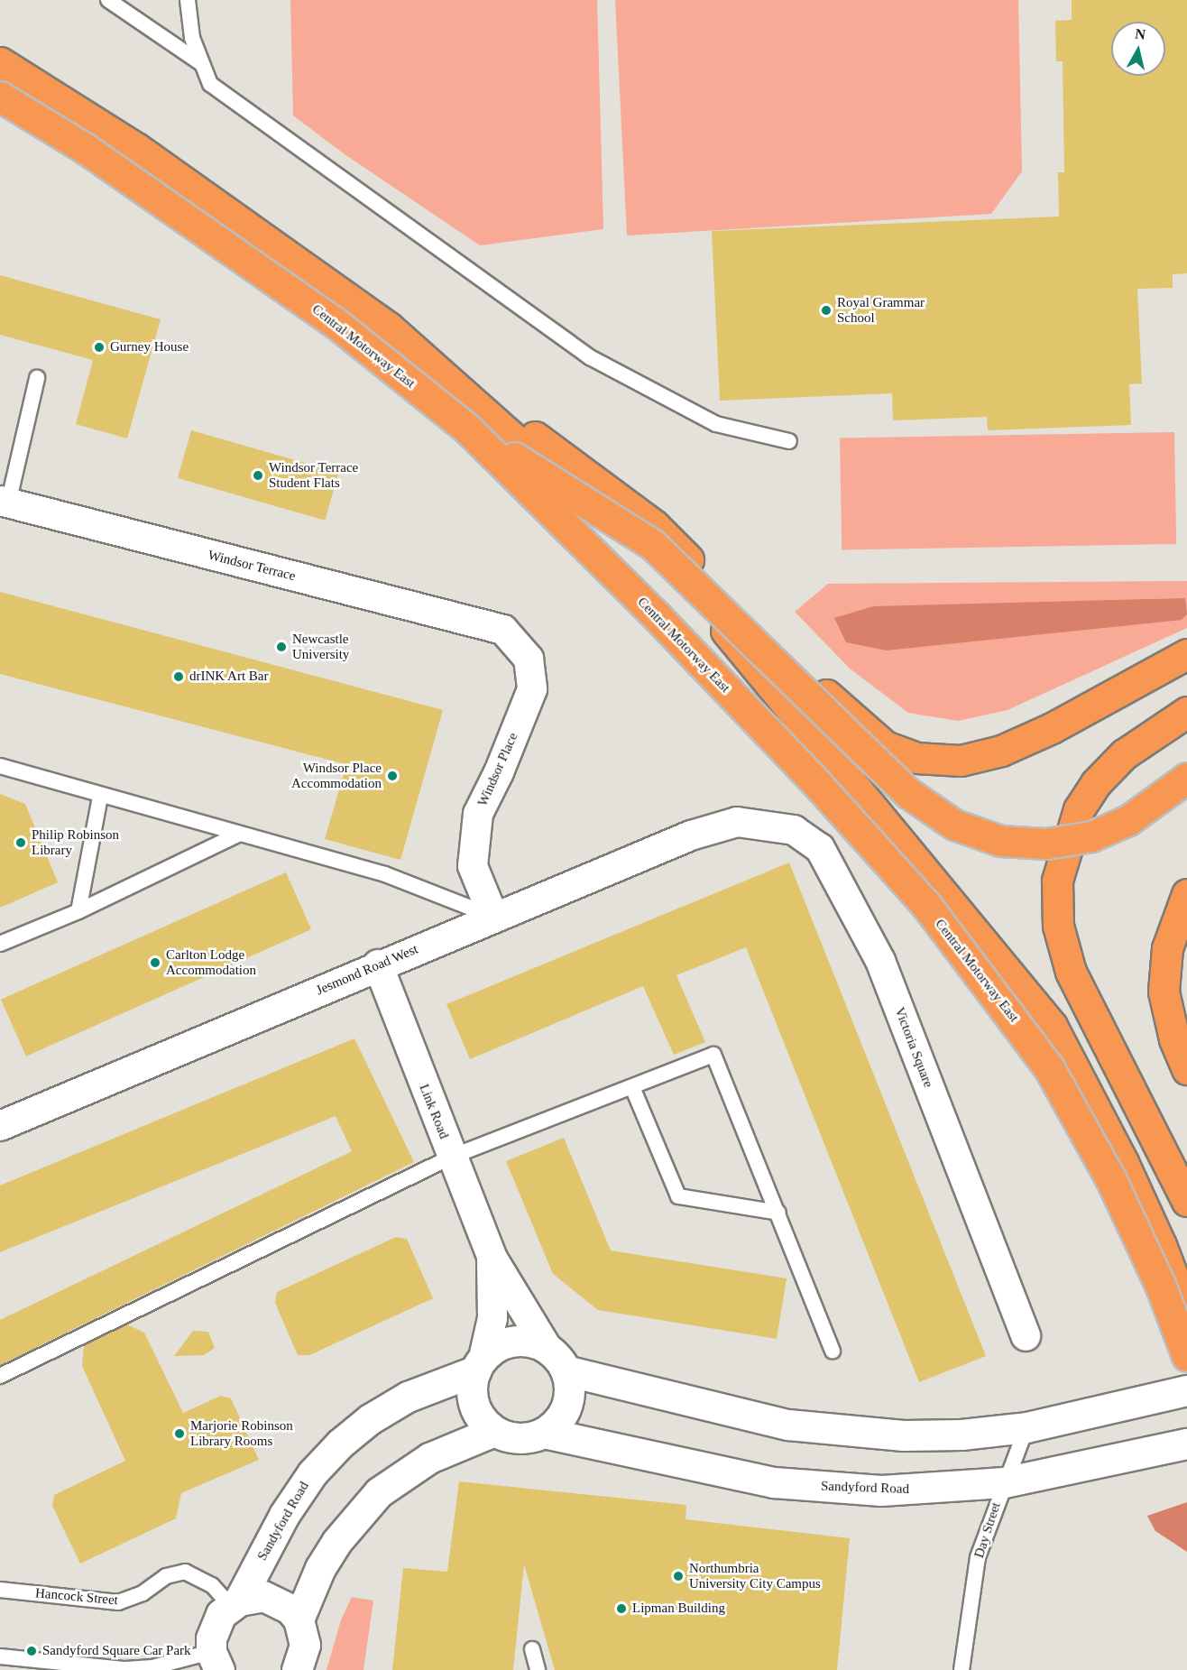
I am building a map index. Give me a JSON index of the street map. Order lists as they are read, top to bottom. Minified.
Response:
{"streets":{"highway":["Central Motorway East"],"main road":["Sandyford Road"],"street":["Windsor Terrace","Windsor Place","Jesmond Road West","Victoria Square","Link Road"],"lane":["Day Street","Hancock Street"]},"crossings":[["Windsor Terrace","Windsor Place"],["Windsor Place","Jesmond Road West"],["Jesmond Road West","Victoria Square"],["Jesmond Road West","Link Road"],["Link Road","Sandyford Road"],["Sandyford Road","Day Street"],["Sandyford Road","Hancock Street"]],"places":["Royal Grammar School","Gurney House","Windsor Terrace Student Flats","Newcastle University","drINK Art Bar","Windsor Place Accommodation","Philip Robinson Library","Carlton Lodge Accommodation","Marjorie Robinson Library Rooms","Northumbria University City Campus","Lipman Building","Sandyford Square Car Park"],"north":"top"}
